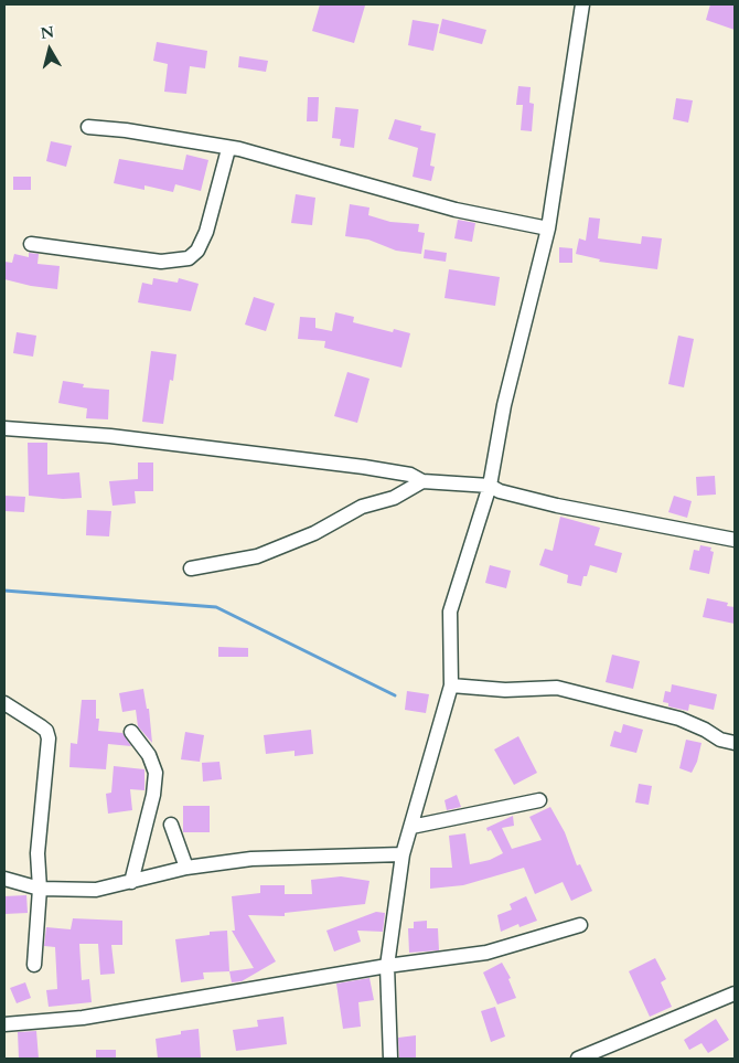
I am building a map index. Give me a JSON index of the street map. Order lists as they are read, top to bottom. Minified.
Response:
{"north":"top"}
